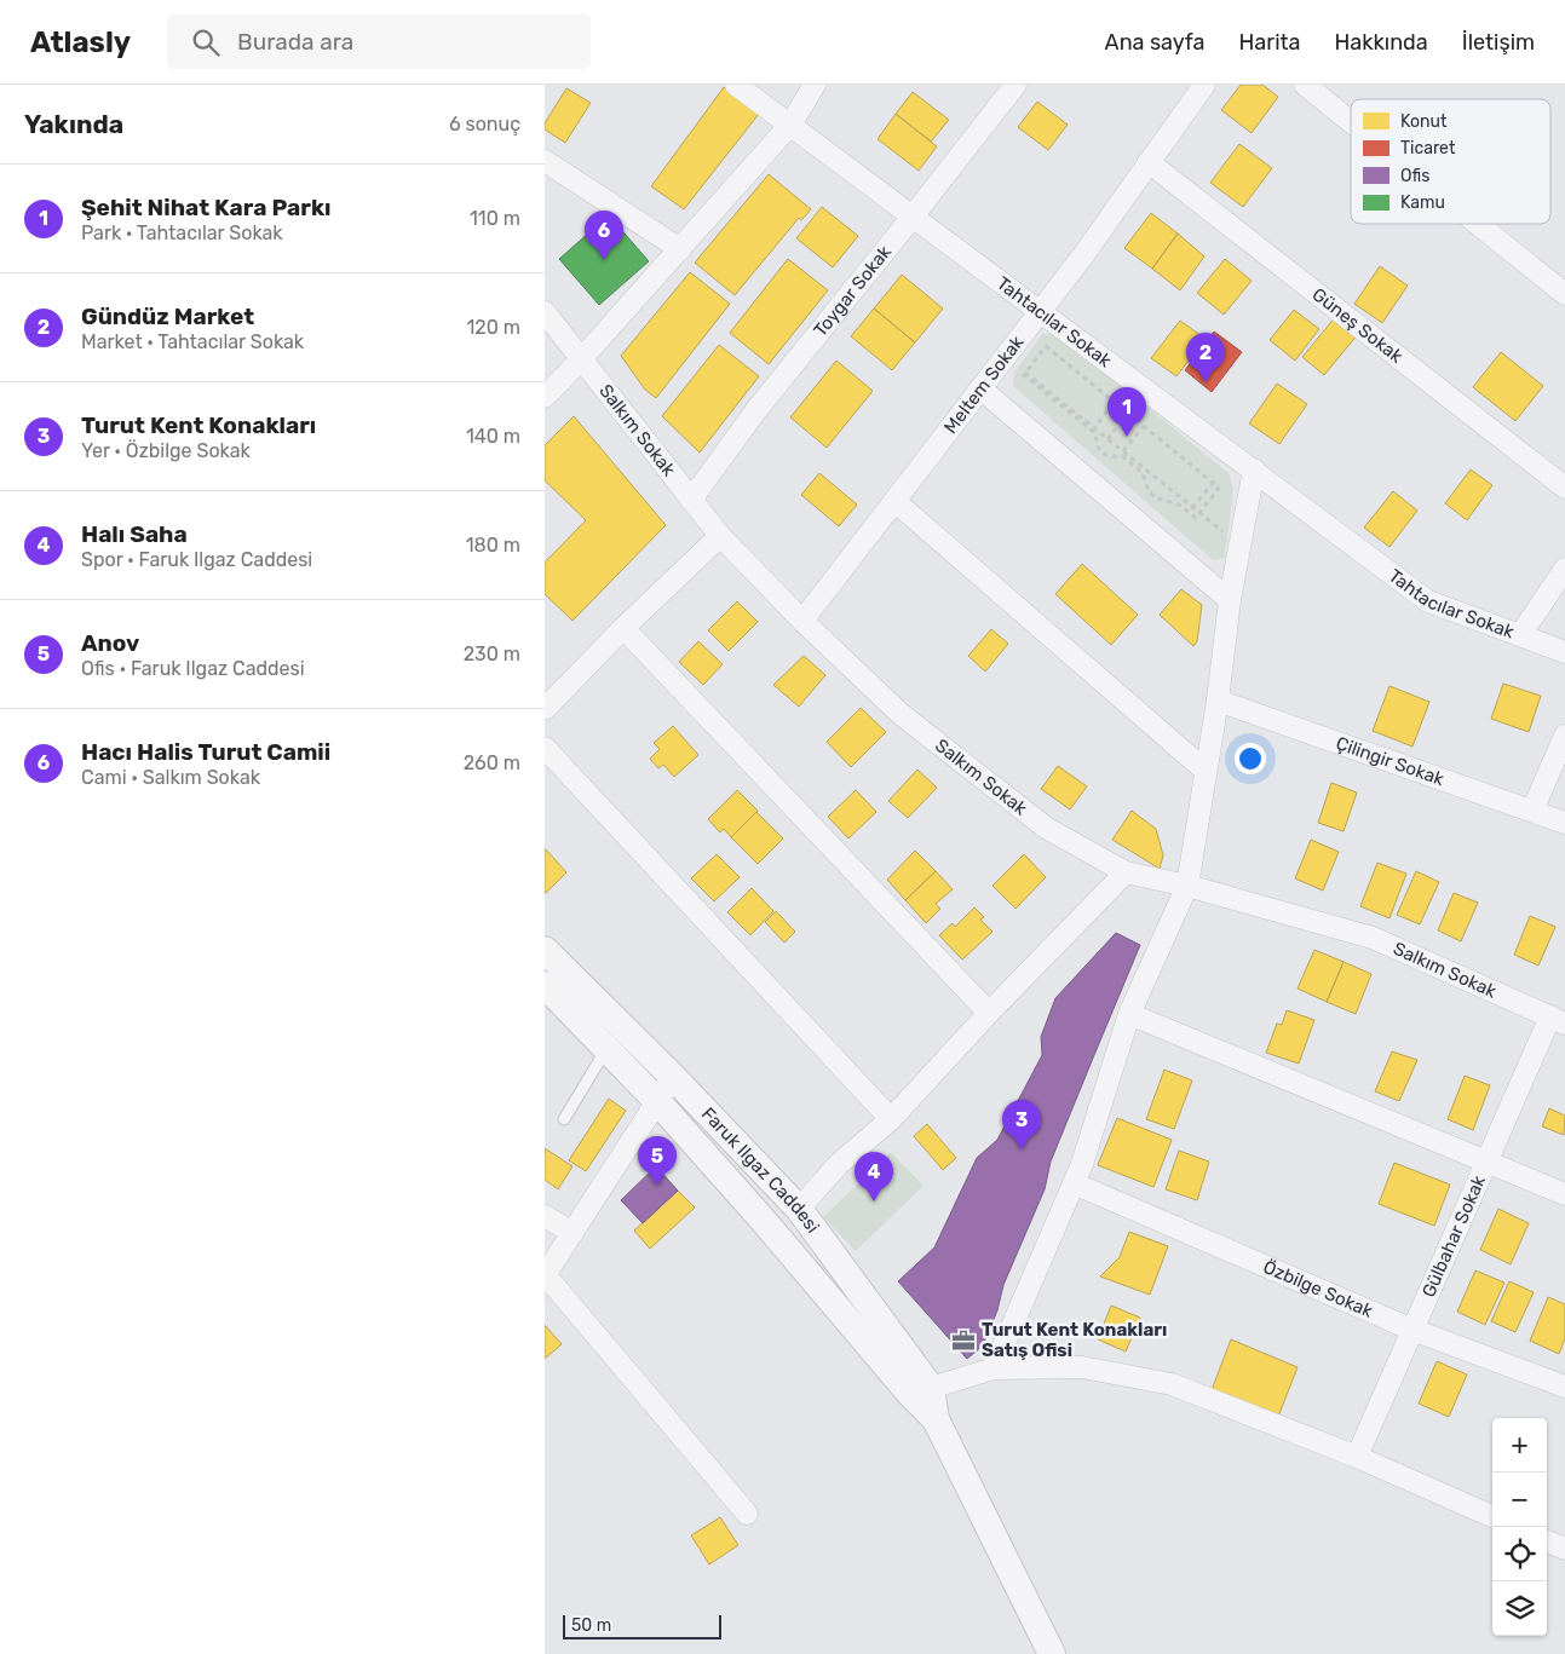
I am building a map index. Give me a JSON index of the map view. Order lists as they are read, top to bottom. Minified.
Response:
{"streets":{"street":["Toygar Sokak","Tahtacılar Sokak","Güneş Sokak","Meltem Sokak","Salkım Sokak","Çilingir Sokak","Faruk Ilgaz Caddesi","Gülbahar Sokak","Özbilge Sokak"]},"crossings":[["Toygar Sokak","Tahtacılar Sokak"],["Toygar Sokak","Salkım Sokak"],["Tahtacılar Sokak","Meltem Sokak"],["Güneş Sokak","Meltem Sokak"],["Meltem Sokak","Salkım Sokak"],["Salkım Sokak","Gülbahar Sokak"],["Gülbahar Sokak","Özbilge Sokak"]],"places":{"office":["Turut Kent Konakları Satış Ofisi"]},"legend":["Konut","Ticaret","Ofis","Kamu"],"scale_bar":"50 m","page":{"header":"Atlasly","search":"Burada ara","nav":["Ana sayfa","Harita","Hakkında","İletişim"],"heading":["Yakında","6 sonuç"],"list":[{"mark":"1","name":"Şehit Nihat Kara Parkı","note":"Park · Tahtacılar Sokak","value":"110 m"},{"mark":"2","name":"Gündüz Market","note":"Market · Tahtacılar Sokak","value":"120 m"},{"mark":"3","name":"Turut Kent Konakları","note":"Yer · Özbilge Sokak","value":"140 m"},{"mark":"4","name":"Halı Saha","note":"Spor · Faruk Ilgaz Caddesi","value":"180 m"},{"mark":"5","name":"Anov","note":"Ofis · Faruk Ilgaz Caddesi","value":"230 m"},{"mark":"6","name":"Hacı Halis Turut Camii","note":"Cami · Salkım Sokak","value":"260 m"}],"pins":["6","2","1","3","5","4"],"map_buttons":["+","−"],"scale":"50 m"}}
